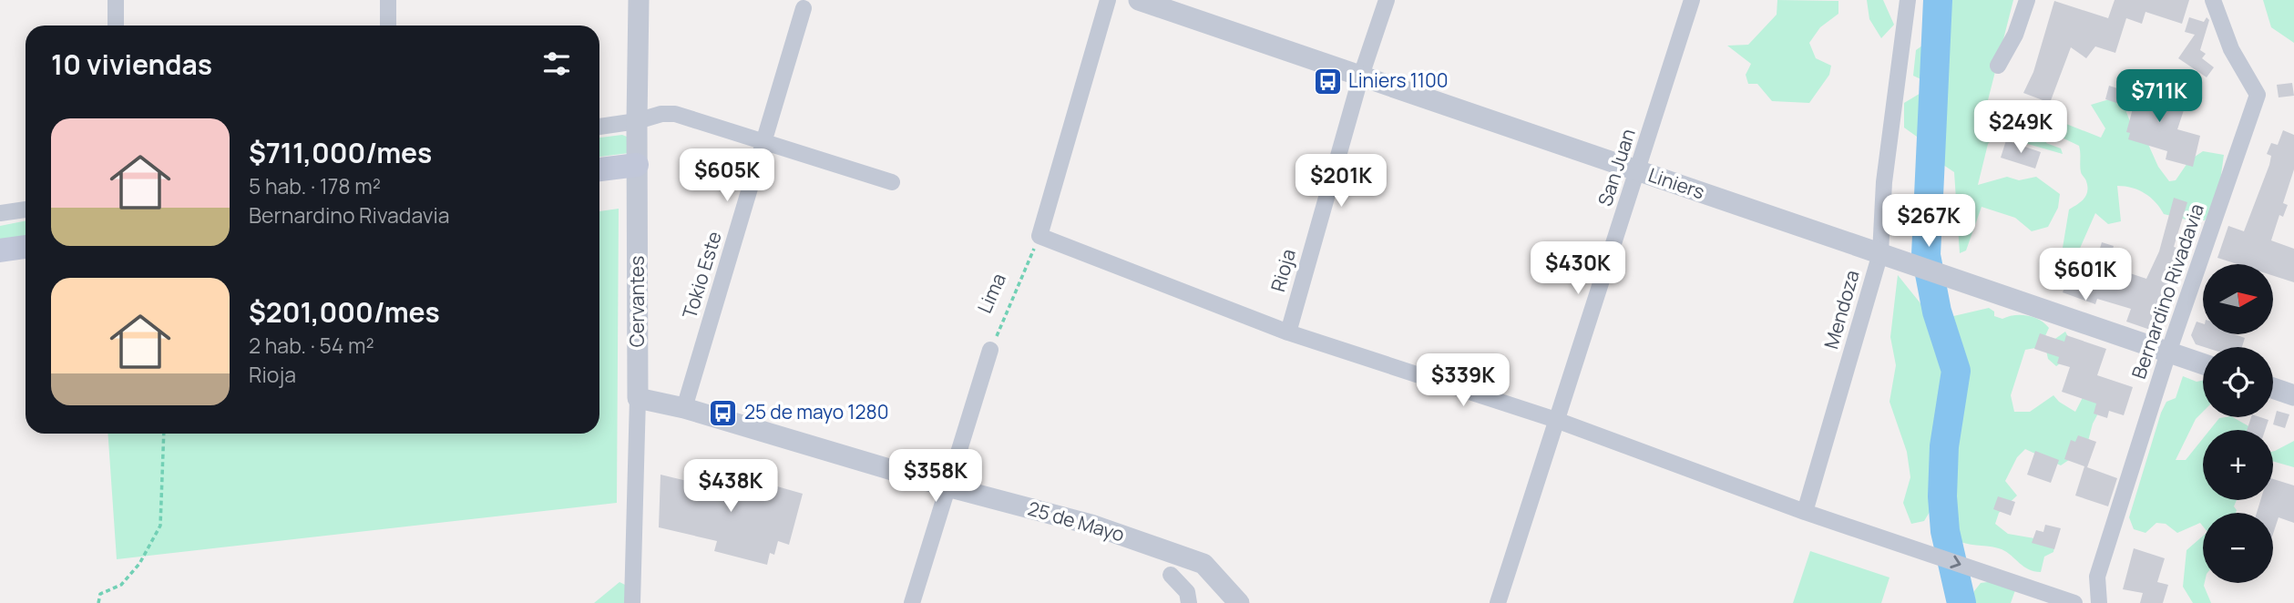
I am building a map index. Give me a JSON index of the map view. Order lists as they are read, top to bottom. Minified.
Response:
{"streets":{"street":["San Juan","Liniers","Rioja","Tokio Este","Bernardino Rivadavia","Cervantes","Mendoza","25 de Mayo"],"path":["Lima"]},"crossings":[["San Juan","Liniers"],["Liniers","Rioja"],["Liniers","Bernardino Rivadavia"],["Liniers","Mendoza"],["Tokio Este","25 de Mayo"],["Cervantes","25 de Mayo"]],"places":{"bus stop":["Liniers 1100","25 de mayo 1280"]},"north":"right","page":{"heading":"10 viviendas","price":["$711K","$249K","$605K","$201K","$267K","$430K","$601K","$339K","$358K","$438K"],"list":[{"name":"$711,000/mes","note":"5 hab. · 178 m² · Bernardino Rivadavia"},{"name":"$201,000/mes","note":"2 hab. · 54 m² · Rioja"}],"map_buttons":["+","−"]}}
